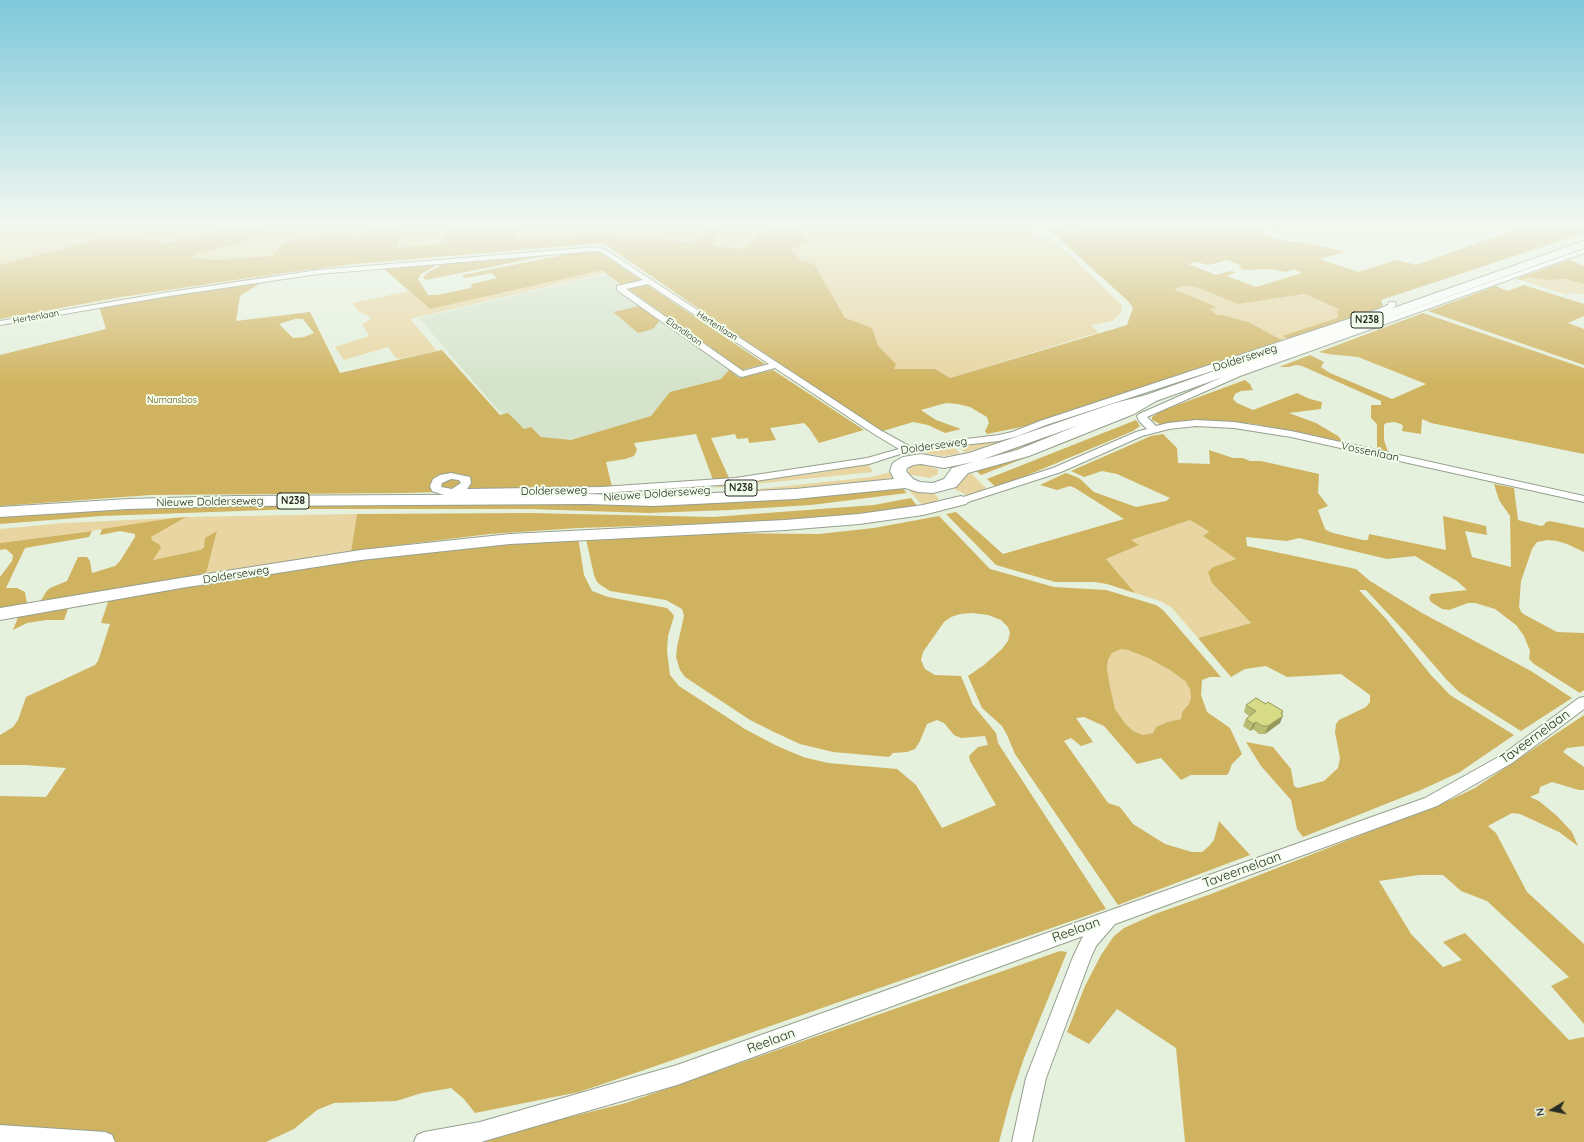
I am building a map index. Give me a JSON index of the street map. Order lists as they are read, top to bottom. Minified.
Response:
{"streets":{"main road":["N238","Dolderseweg","Nieuwe Dolderseweg"],"street":["Hertenlaan","Elandlaan","Vossenlaan","Taveernelaan","Reelaan"]},"crossings":[["Hertenlaan","N238"],["Hertenlaan","Elandlaan"],["Hertenlaan","Dolderseweg"],["Hertenlaan","Nieuwe Dolderseweg"],["N238","Dolderseweg"],["N238","Nieuwe Dolderseweg"],["Dolderseweg","Vossenlaan"],["Dolderseweg","Nieuwe Dolderseweg"],["Taveernelaan","Reelaan"]],"parks":["Numansbos"],"north":"left"}
